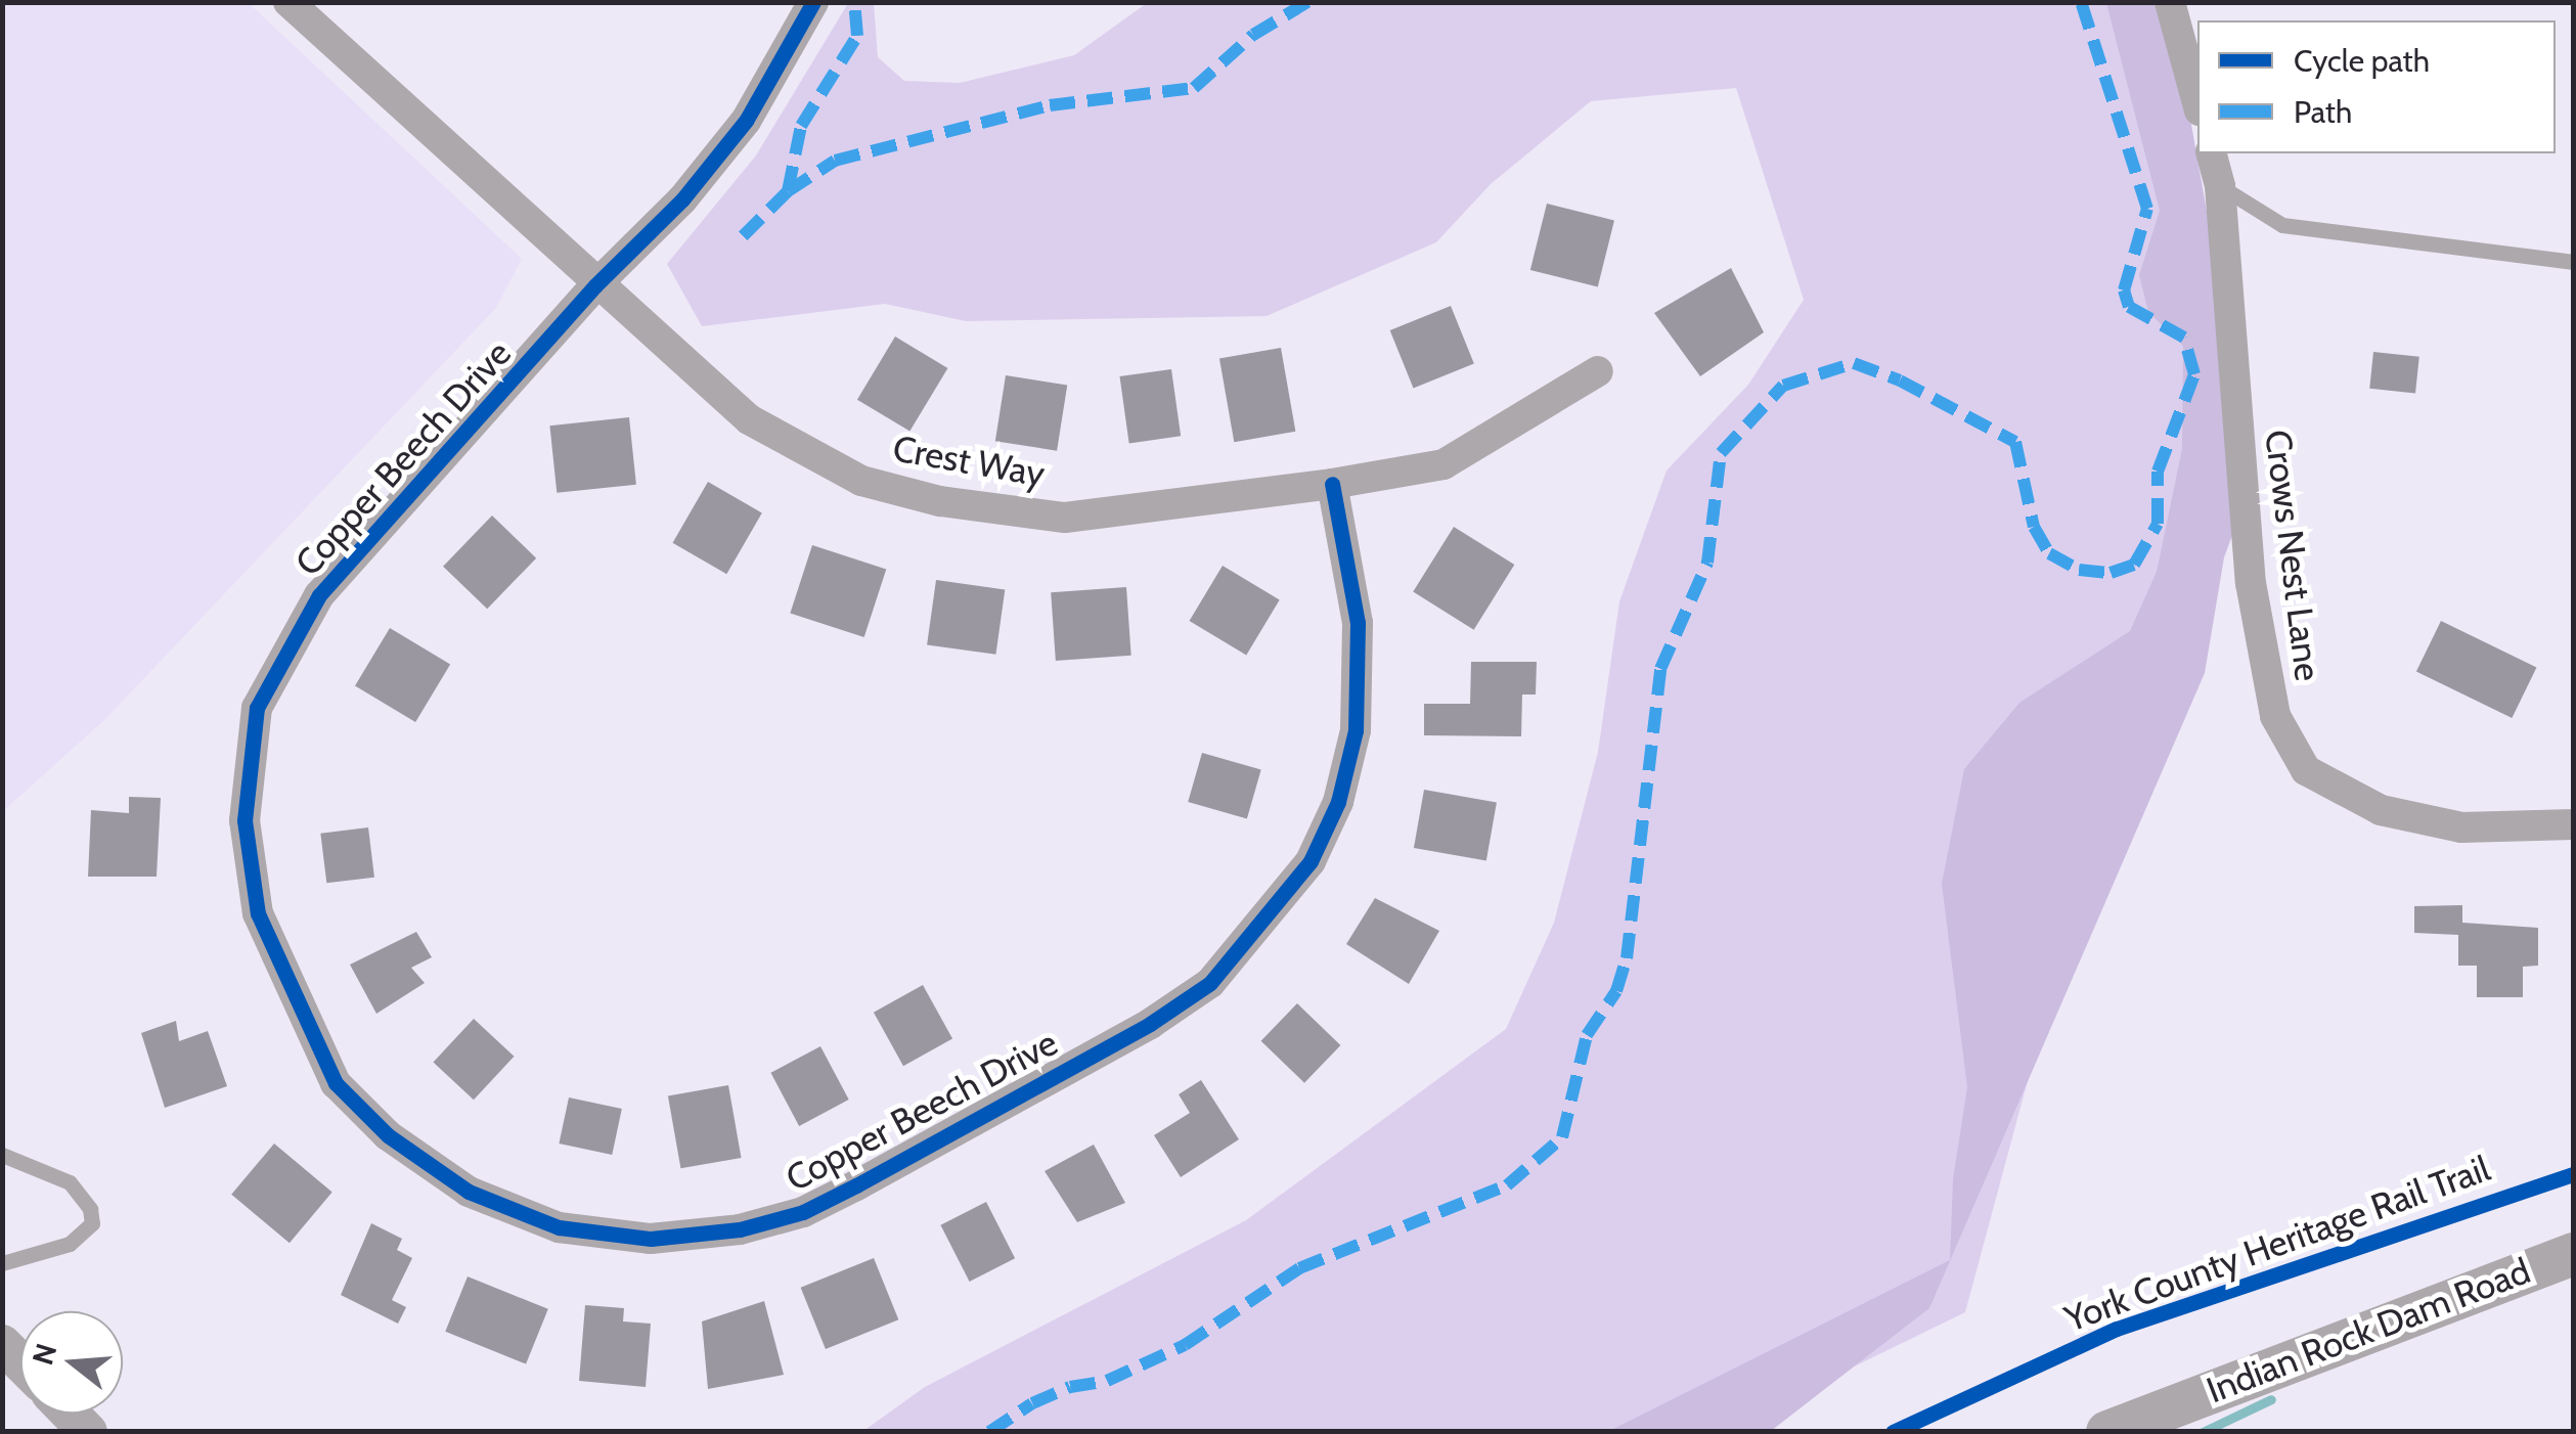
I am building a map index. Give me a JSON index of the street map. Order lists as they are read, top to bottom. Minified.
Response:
{"streets":{"main road":["Indian Rock Dam Road"],"street":["Copper Beech Drive","Crest Way","Crows Nest Lane"],"cycle path":["York County Heritage Rail Trail"]},"crossings":[["Copper Beech Drive","Crest Way"]],"legend":["Cycle path","Path"],"north":"left"}
